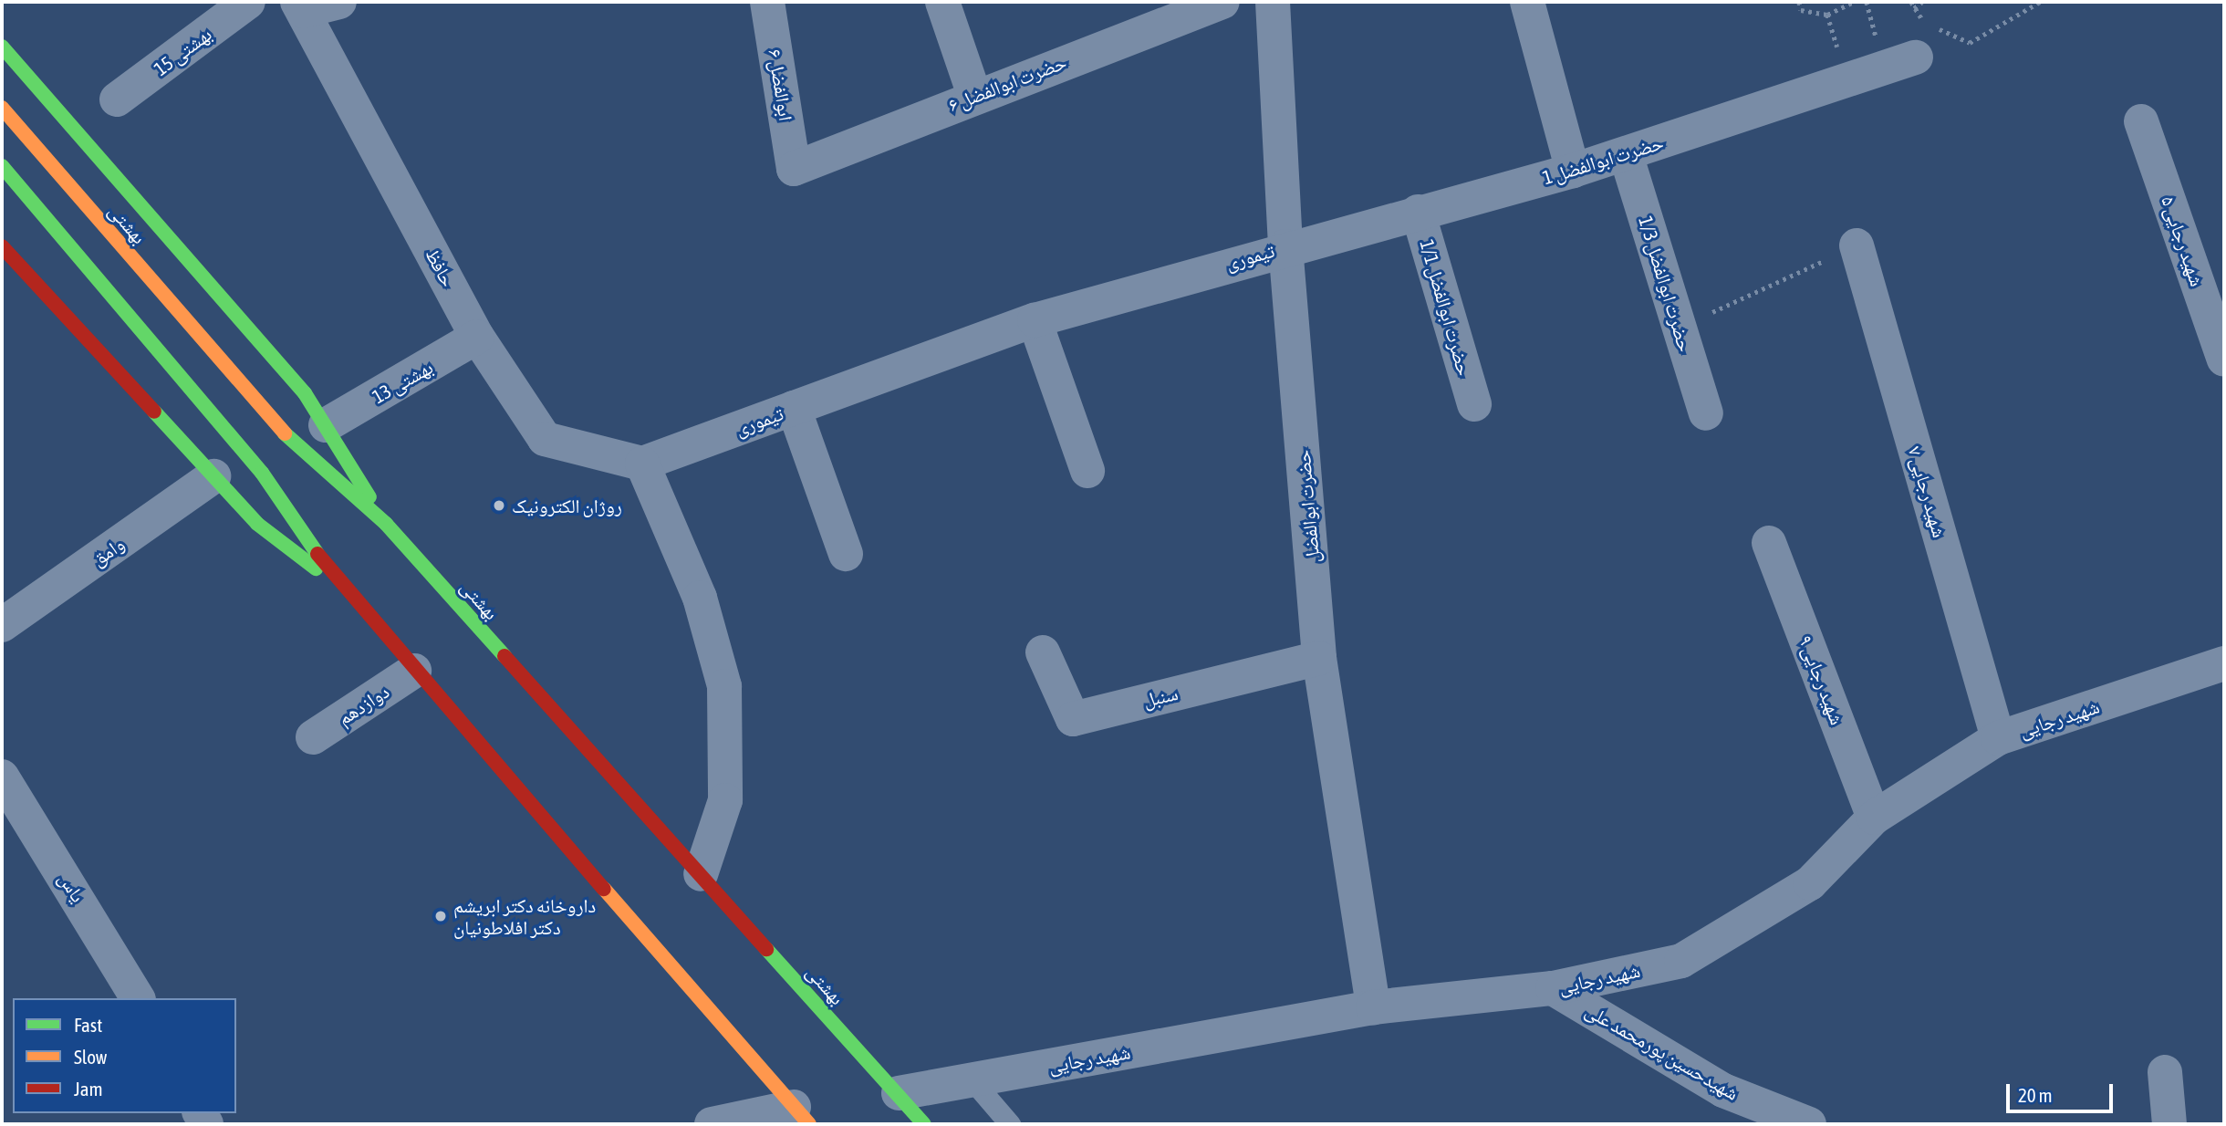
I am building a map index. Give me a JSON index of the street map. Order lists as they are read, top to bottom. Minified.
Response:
{"streets":{"main road":["بهشتی"],"street":["بهشتی 15","حضرت ابوالفضل ۶","ابوالفضل ۶","حضرت ابوالفضل 1","شهید رجایی ۵","تیموری","حافظ","حضرت ابوالفضل 1/3","حضرت ابوالفضل 1/1","بهشتی 13","شهید رجایی ۷","حضرت ابوالفضل","وامق","شهید رجایی ۹","سنبل","دوازدهم","شهید رجایی","یاس","شهیدحسین پورمحمد علی"]},"crossings":[["حضرت ابوالفضل ۶","ابوالفضل ۶"],["حضرت ابوالفضل 1","تیموری"],["حضرت ابوالفضل 1","حضرت ابوالفضل 1/3"],["حضرت ابوالفضل 1","حضرت ابوالفضل 1/1"],["حضرت ابوالفضل 1","حضرت ابوالفضل"],["بهشتی","شهید رجایی"],["تیموری","حافظ"],["تیموری","حضرت ابوالفضل"],["حافظ","بهشتی 13"],["شهید رجایی ۷","شهید رجایی"],["حضرت ابوالفضل","سنبل"],["حضرت ابوالفضل","شهید رجایی"],["شهید رجایی ۹","شهید رجایی"],["شهید رجایی","شهیدحسین پورمحمد علی"]],"places":["روژان الکترونیک","داروخانه دکتر ابریشم دکتر افلاطونیان"],"legend":["Fast","Slow","Jam"],"scale_bar":"20 m"}
